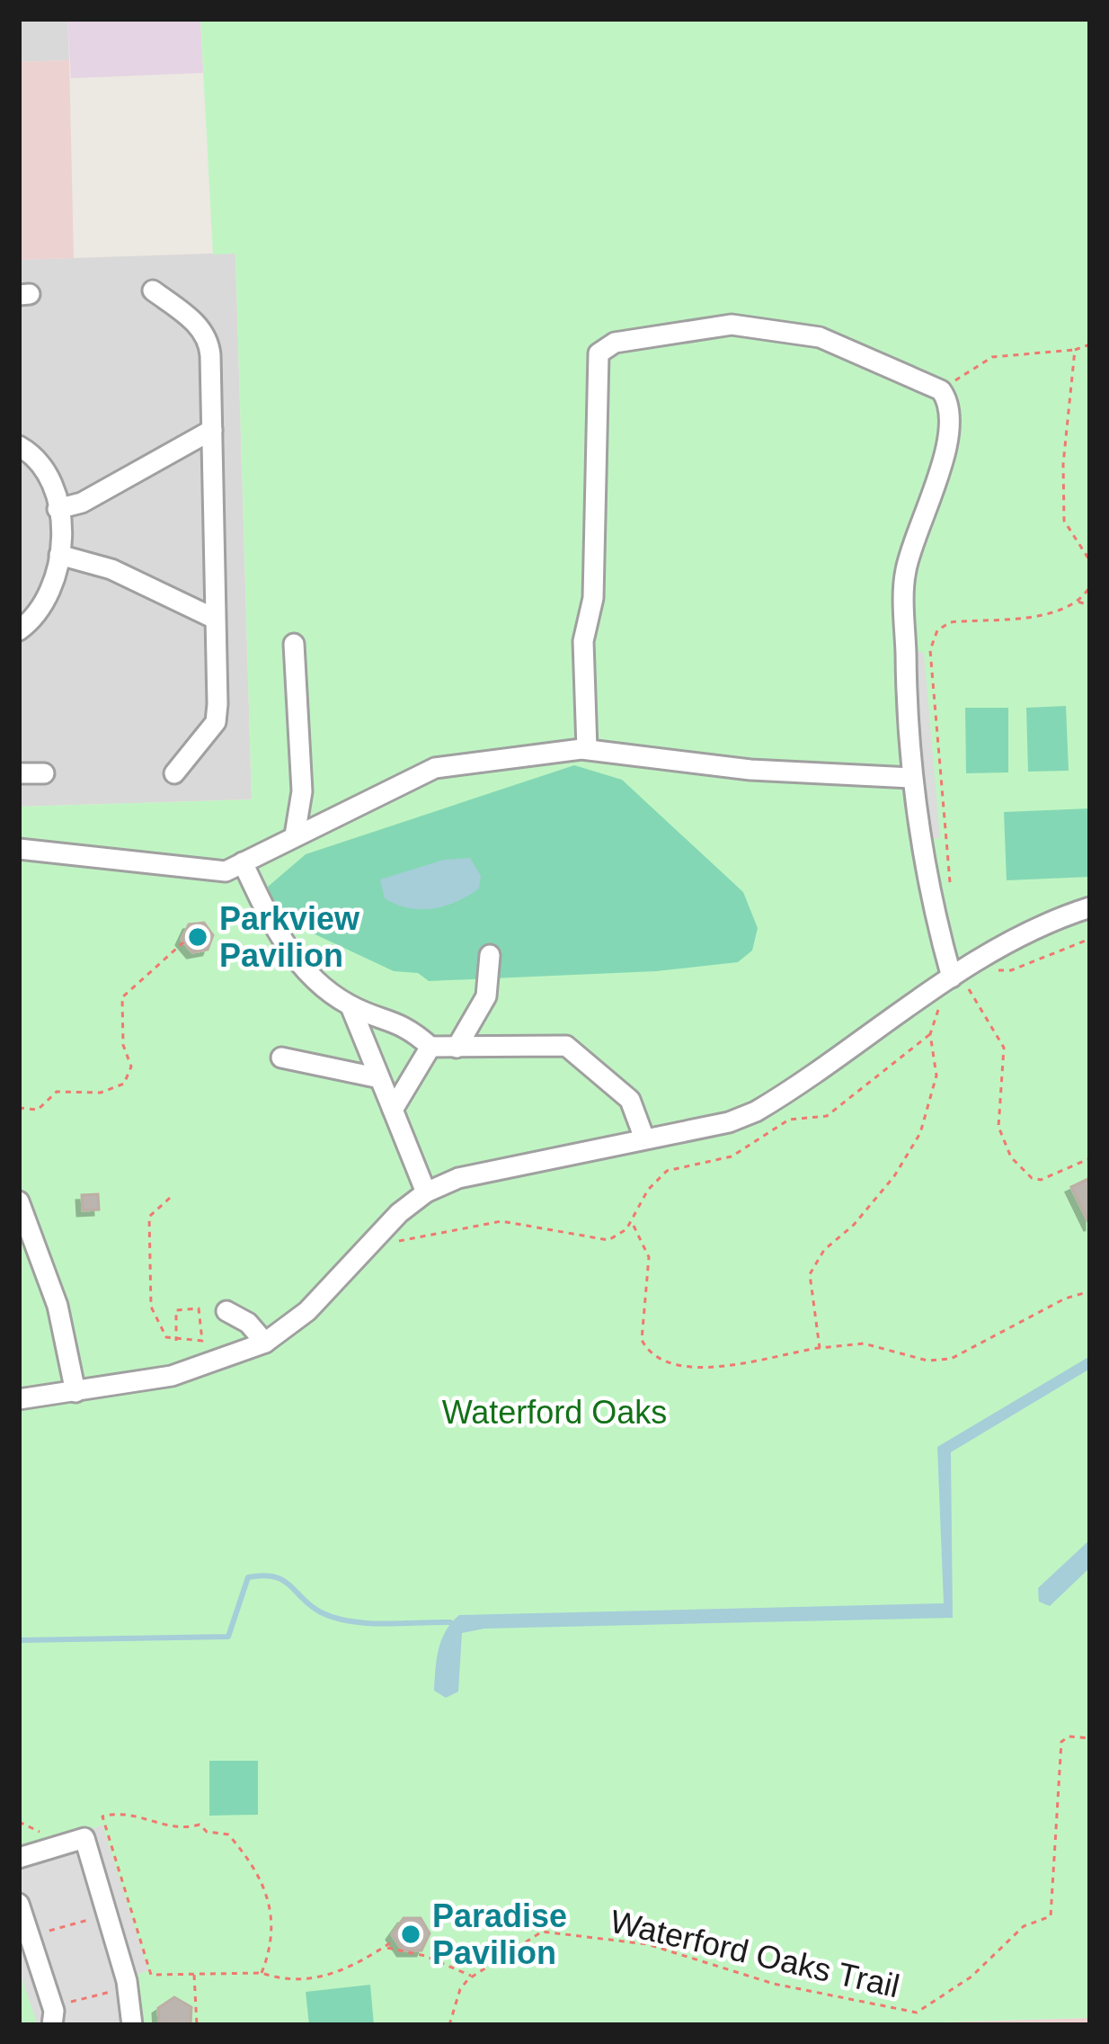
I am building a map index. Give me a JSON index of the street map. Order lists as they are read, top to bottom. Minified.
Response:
{"streets":{"path":["Waterford Oaks Trail"]},"parks":["Waterford Oaks"],"places":["Parkview Pavilion","Paradise Pavilion"]}
